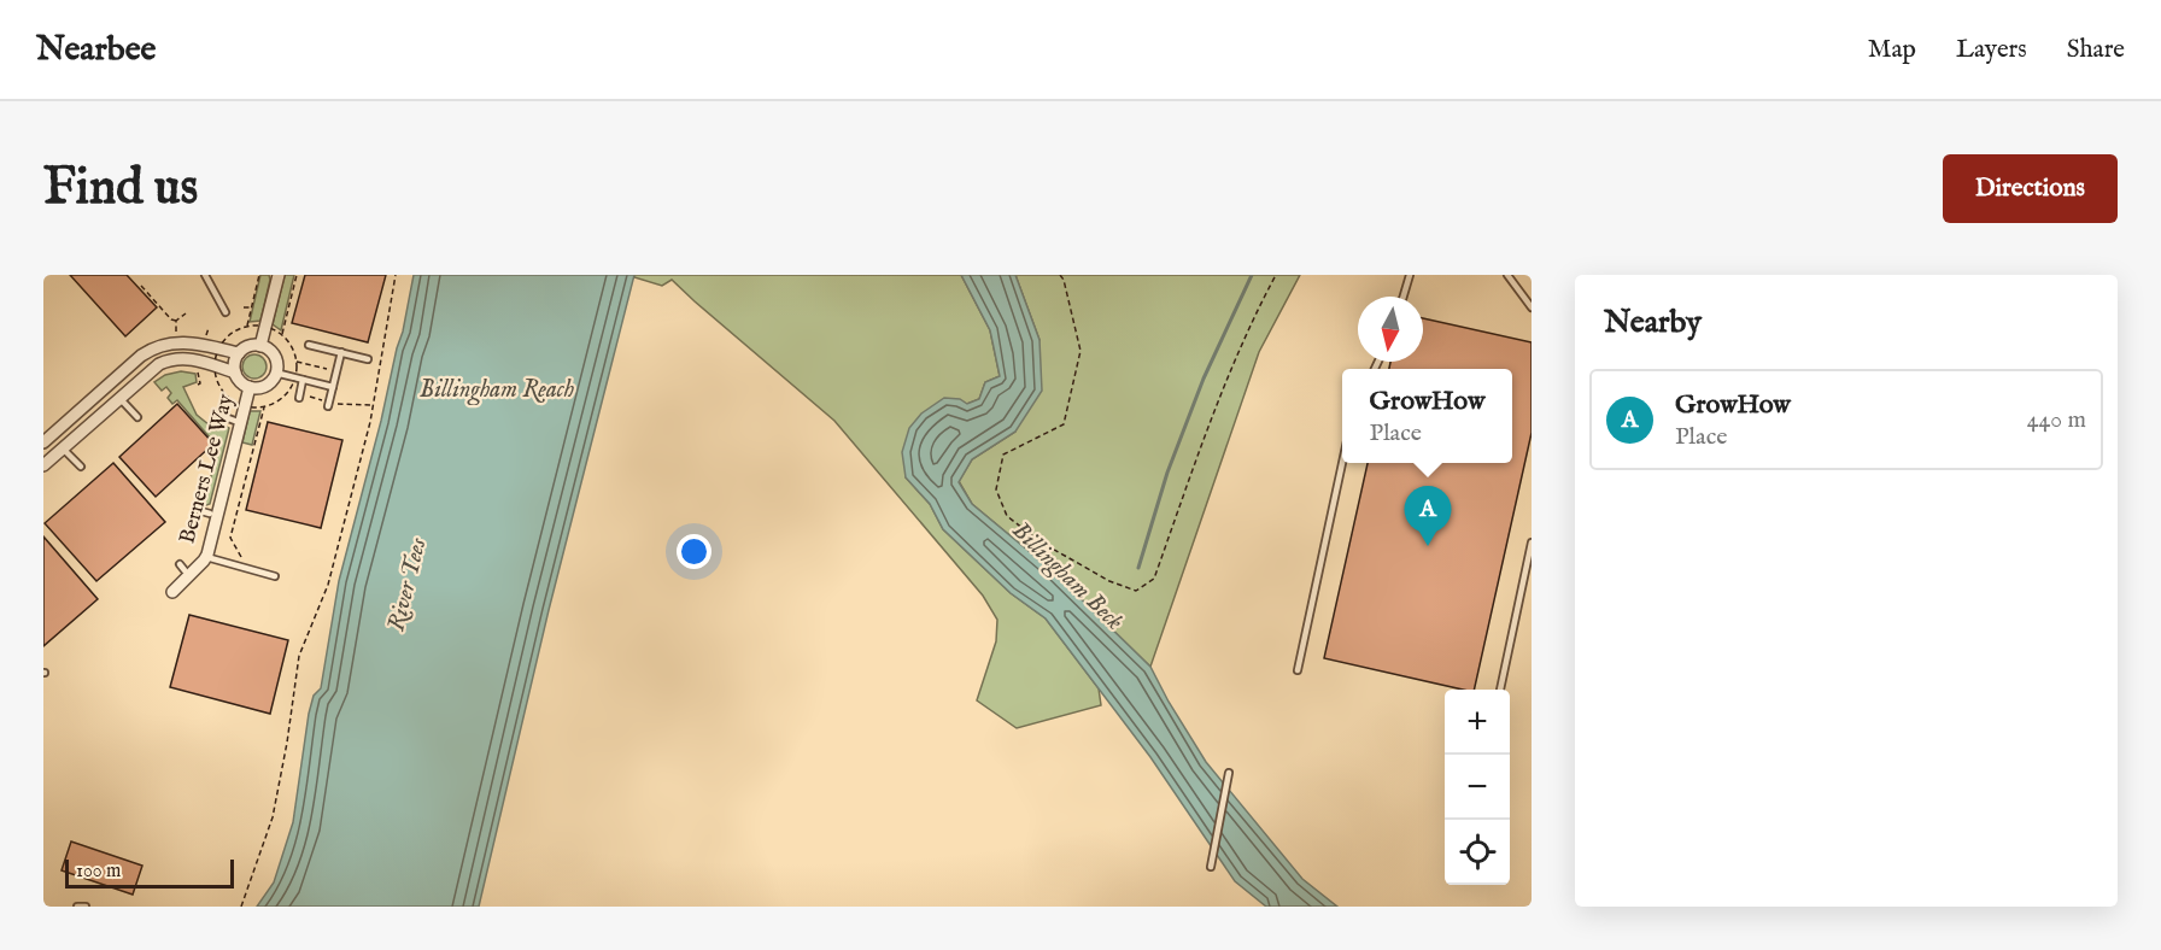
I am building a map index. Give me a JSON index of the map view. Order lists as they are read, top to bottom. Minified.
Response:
{"streets":{"street":["Berners Lee Way"]},"water":["Billingham Reach","Billingham Beck","River Tees"],"scale_bar":"100 m","north":"bottom","page":{"header":"Nearbee","nav":["Map","Layers","Share"],"buttons":"Directions","title":"Find us","heading":"Nearby","popup":["GrowHow","Place"],"list":[{"mark":"A","name":"GrowHow","note":"Place","value":"440 m"}],"pins":"A","map_buttons":["+","−"],"scale":"100 m"}}
